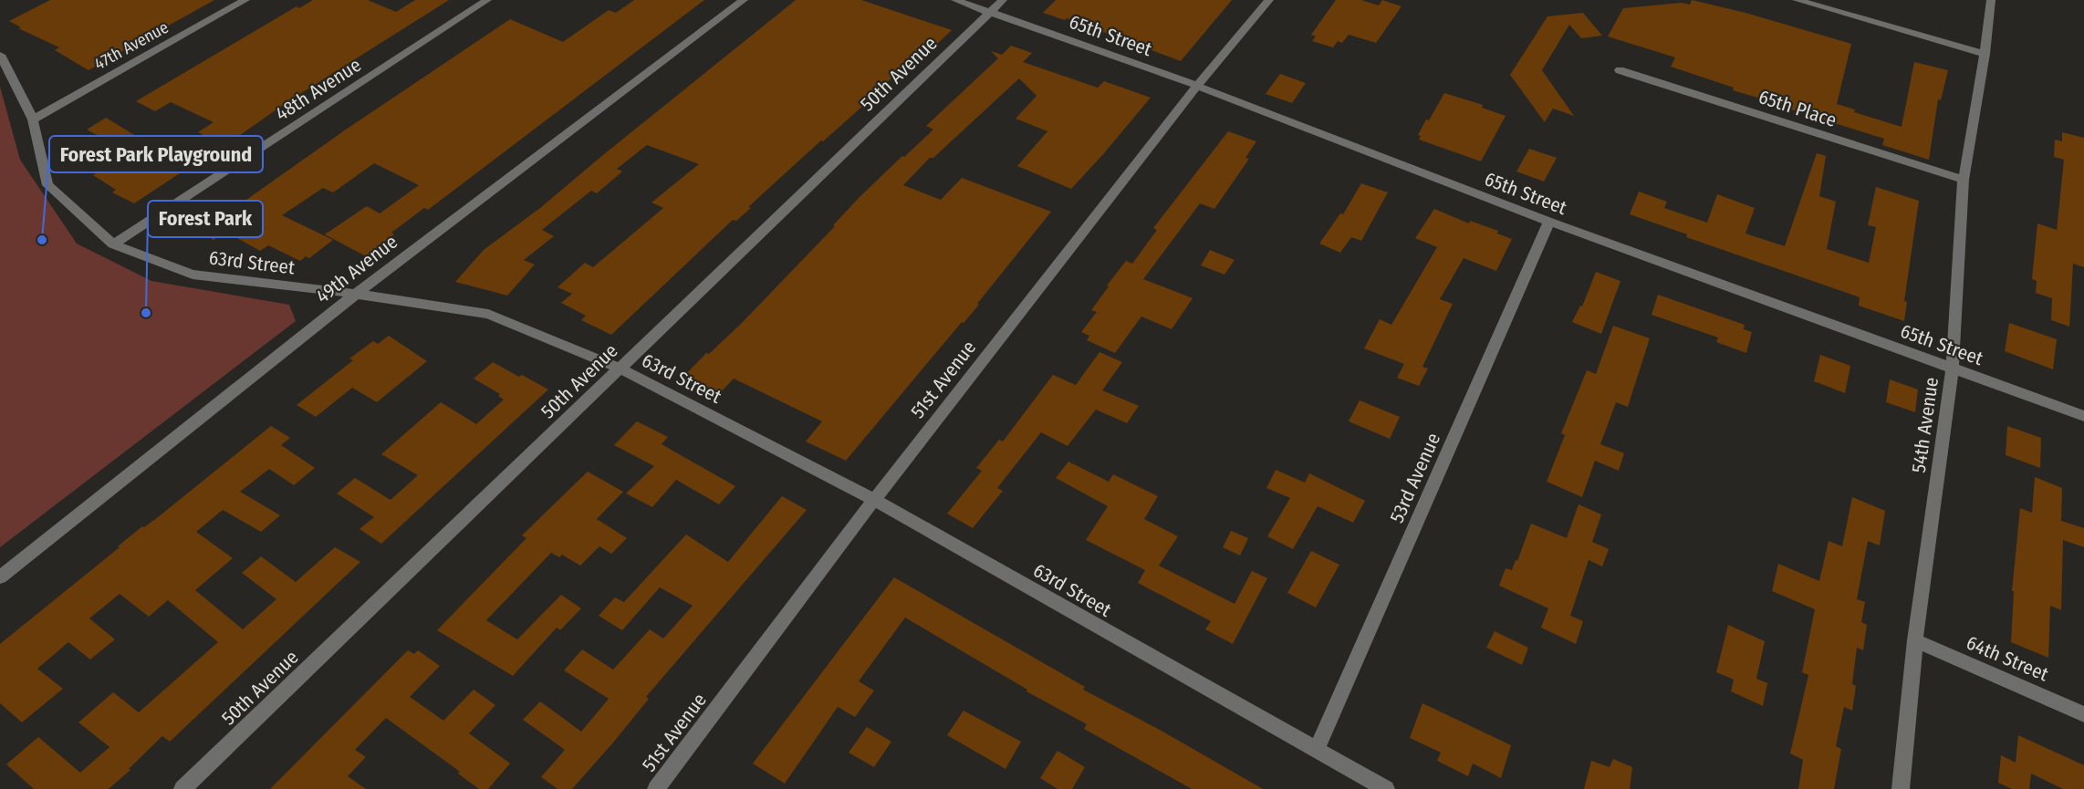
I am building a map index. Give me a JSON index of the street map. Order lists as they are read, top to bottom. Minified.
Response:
{"streets":{"street":["65th Street","47th Avenue","50th Avenue","48th Avenue","65th Place","63rd Street","49th Avenue","51st Avenue","54th Avenue","53rd Avenue","64th Street"]},"crossings":[["65th Street","50th Avenue"],["65th Street","51st Avenue"],["65th Street","54th Avenue"],["65th Street","53rd Avenue"],["47th Avenue","63rd Street"],["50th Avenue","63rd Street"],["48th Avenue","63rd Street"],["65th Place","54th Avenue"],["63rd Street","49th Avenue"],["63rd Street","51st Avenue"],["63rd Street","53rd Avenue"],["54th Avenue","64th Street"]],"places":["Forest Park Playground","Forest Park"]}
